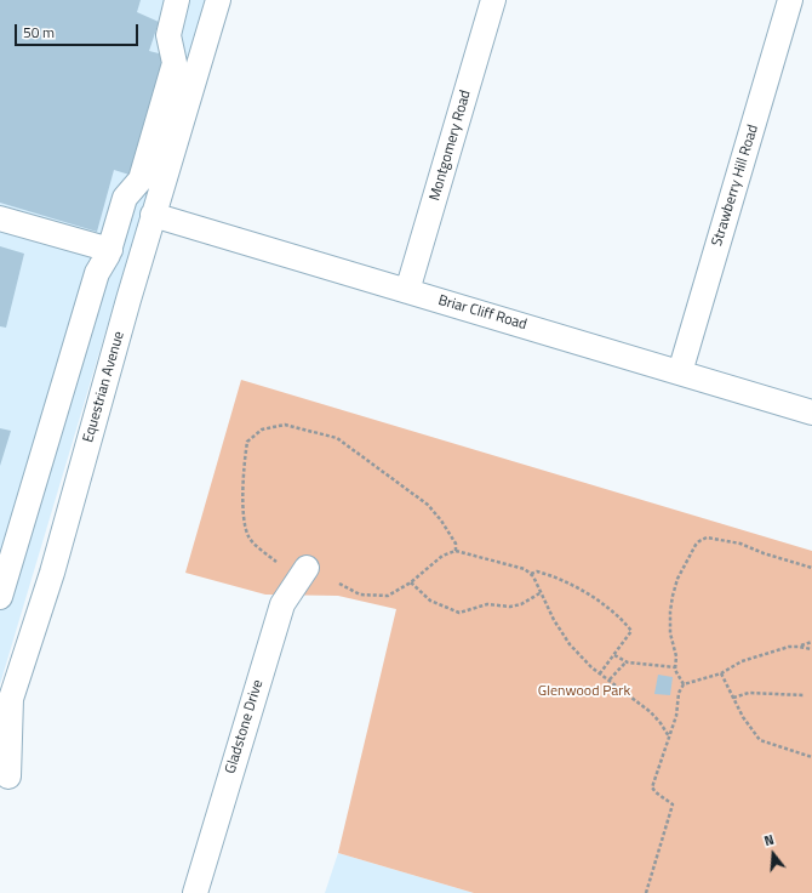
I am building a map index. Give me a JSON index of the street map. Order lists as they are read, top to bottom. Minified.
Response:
{"streets":{"street":["Montgomery Road","Strawberry Hill Road","Briar Cliff Road","Equestrian Avenue","Gladstone Drive"]},"crossings":[["Montgomery Road","Briar Cliff Road"],["Strawberry Hill Road","Briar Cliff Road"],["Briar Cliff Road","Equestrian Avenue"]],"parks":["Glenwood Park"],"scale_bar":"50 m","north":"top"}
